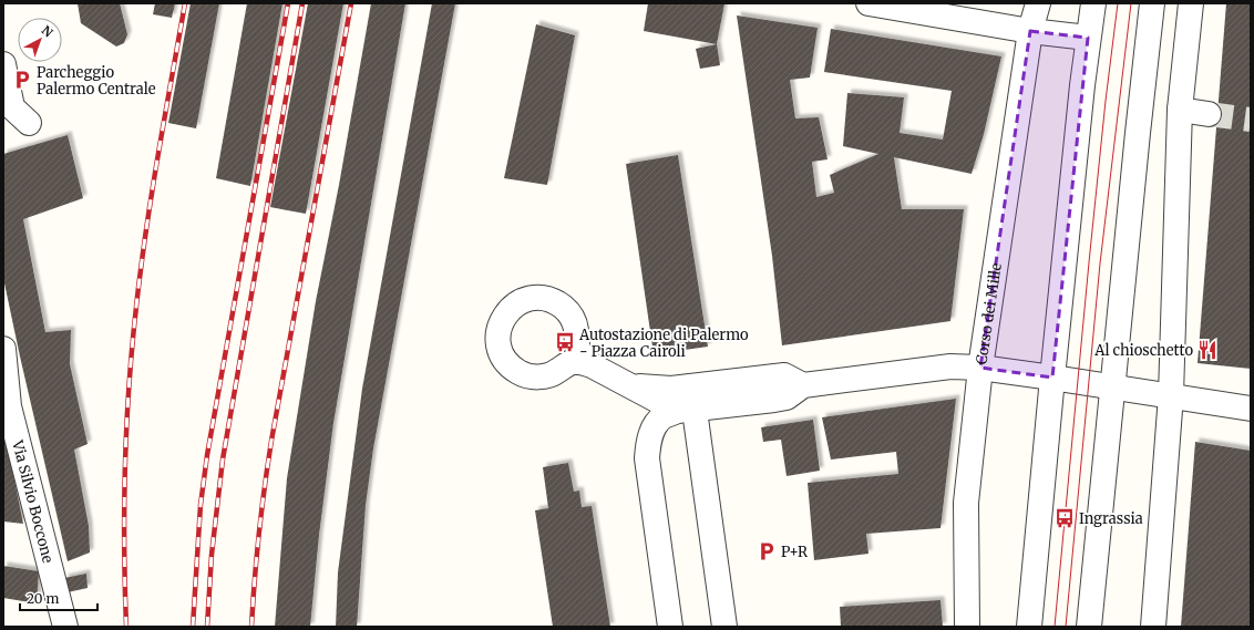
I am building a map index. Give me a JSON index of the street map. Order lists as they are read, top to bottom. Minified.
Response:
{"streets":{"street":["Corso dei Mille","Via Silvio Boccone"]},"places":{"parking":["Parcheggio Palermo Centrale","P+R"],"bus stop":["Autostazione di Palermo - Piazza Cairoli","Ingrassia"],"restaurant":["Al chioschetto"]},"scale_bar":"20 m","north":"top right"}
